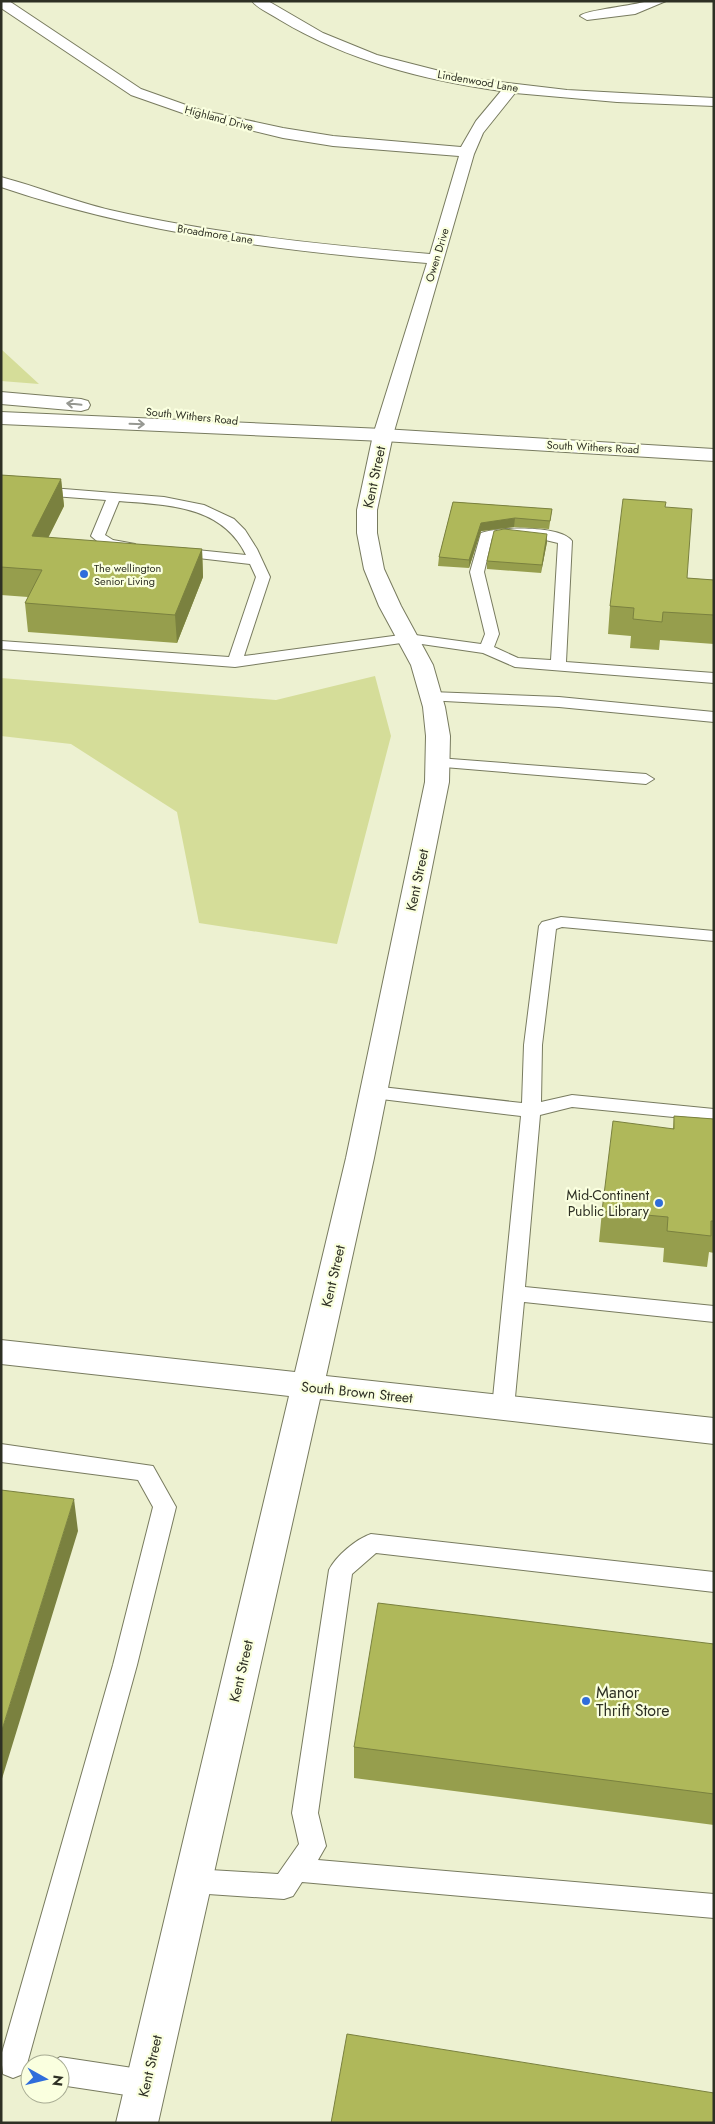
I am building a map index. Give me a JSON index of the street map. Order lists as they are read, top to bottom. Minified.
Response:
{"streets":{"street":["Lindenwood Lane","Highland Drive","Broadmore Lane","Owen Drive","South Withers Road","Kent Street","South Brown Street"]},"crossings":[["Lindenwood Lane","Owen Drive"],["Highland Drive","Owen Drive"],["Broadmore Lane","Owen Drive"],["Owen Drive","South Withers Road"],["Owen Drive","Kent Street"],["South Withers Road","Kent Street"],["Kent Street","South Brown Street"]],"places":["The wellington Senior Living","Mid-Continent Public Library","Manor Thrift Store"],"north":"right"}
